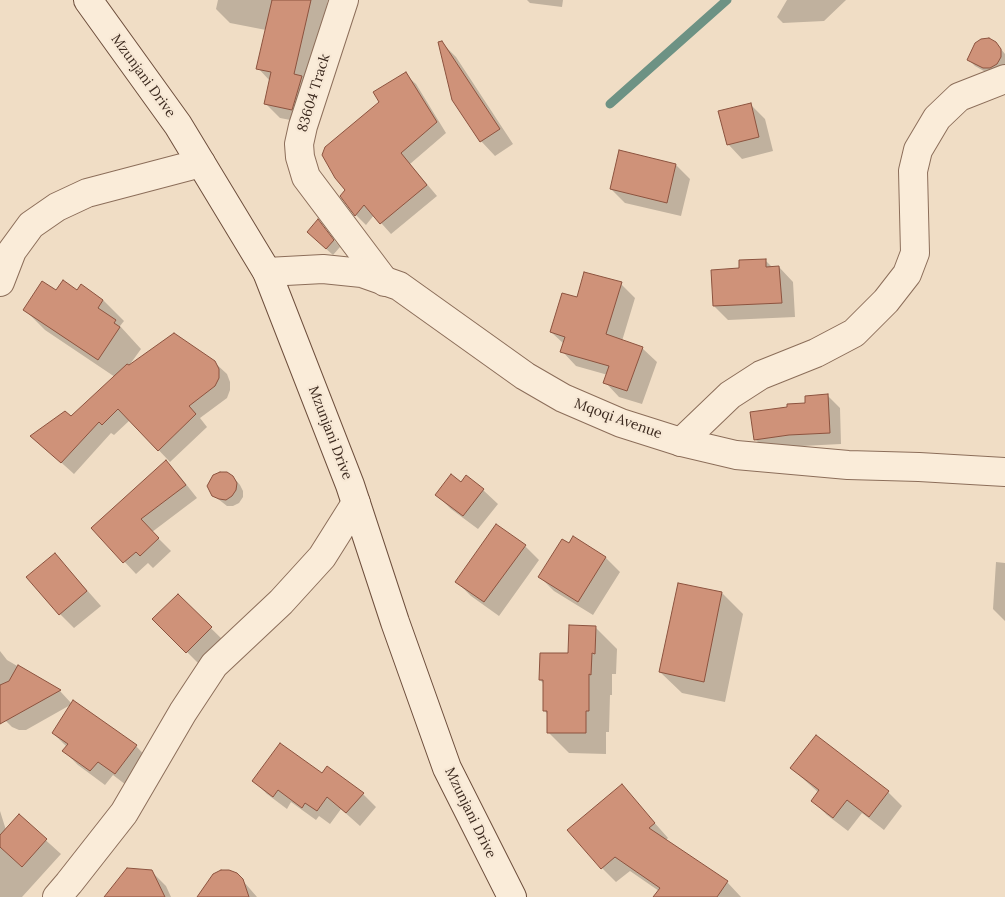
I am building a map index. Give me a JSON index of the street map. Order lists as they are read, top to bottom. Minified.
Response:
{"streets":{"street":["Mzunjani Drive","83604 Track","Mqoqi Avenue"]},"crossings":[["Mzunjani Drive","Mqoqi Avenue"],["83604 Track","Mqoqi Avenue"]]}
